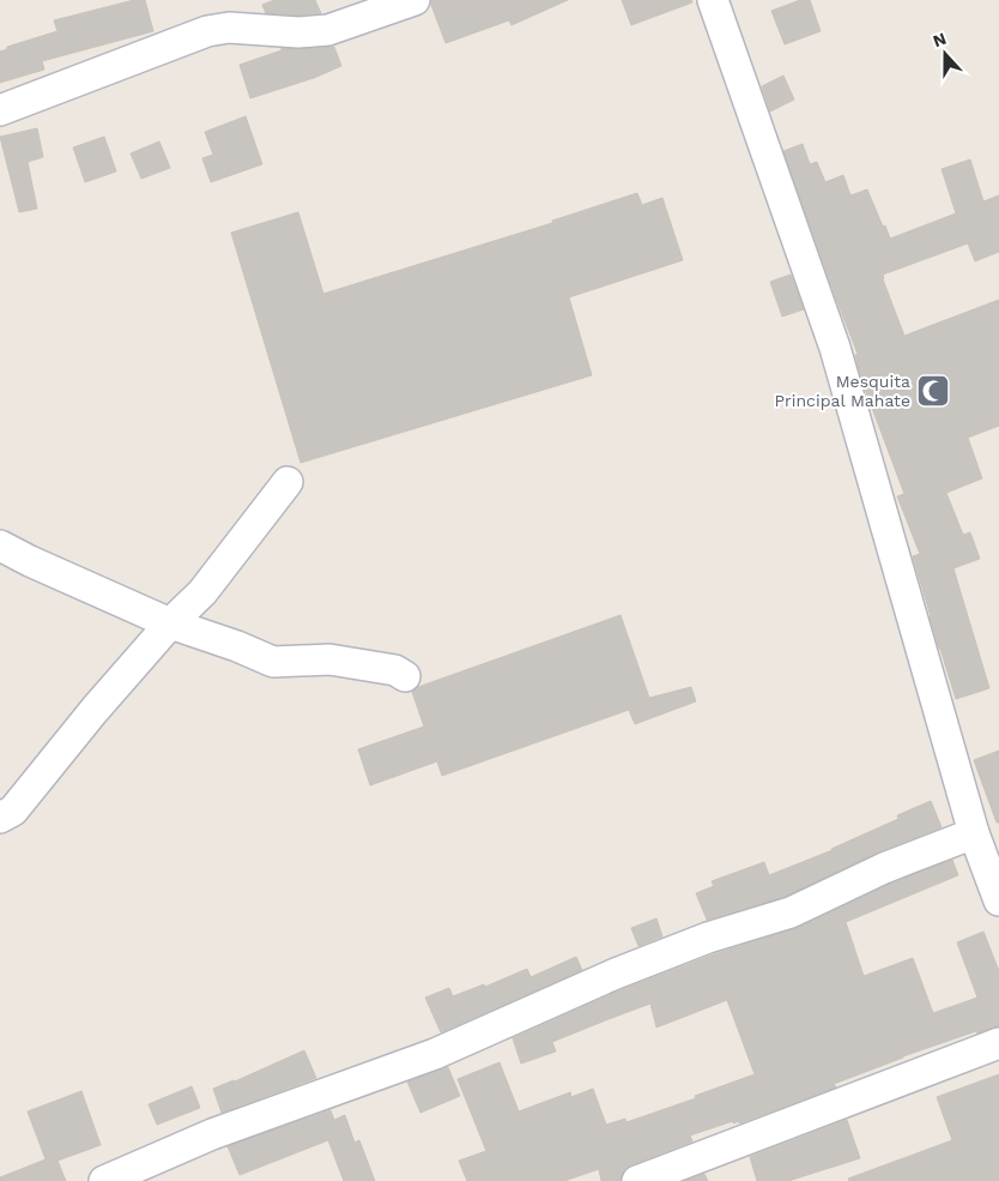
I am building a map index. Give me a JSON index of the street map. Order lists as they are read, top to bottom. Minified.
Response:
{"places":{"mosque":["Mesquita Principal Mahate"]},"north":"top"}
